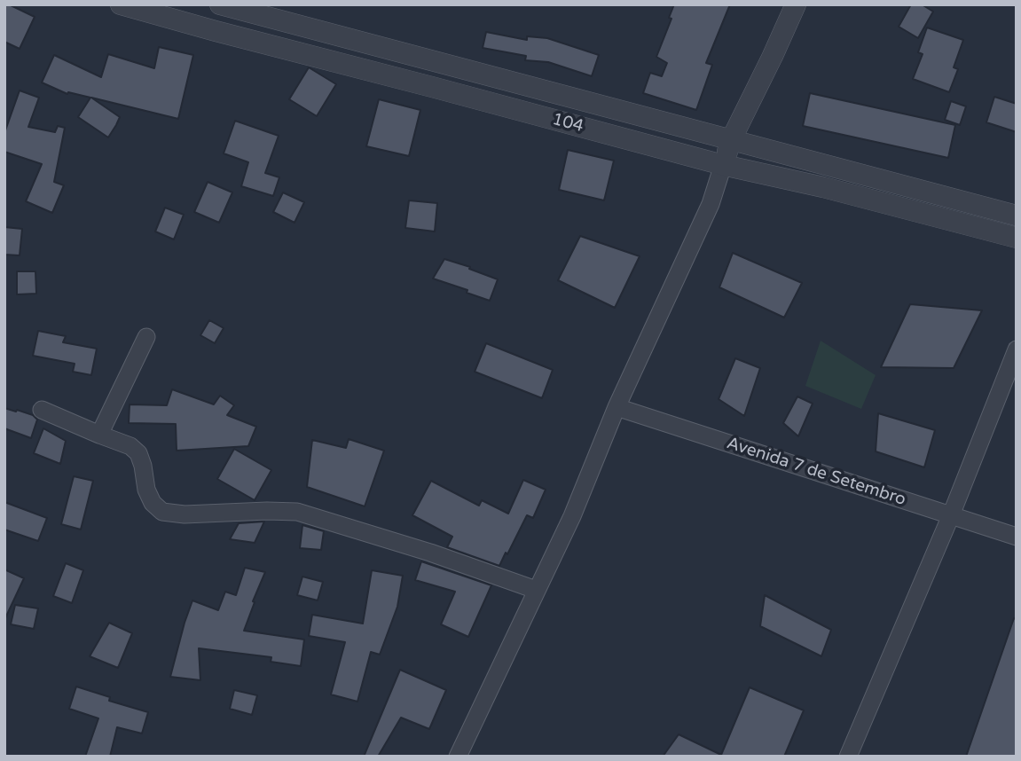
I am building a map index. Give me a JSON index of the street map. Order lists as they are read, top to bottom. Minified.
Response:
{"streets":{"street":["104","Avenida 7 de Setembro"]}}
